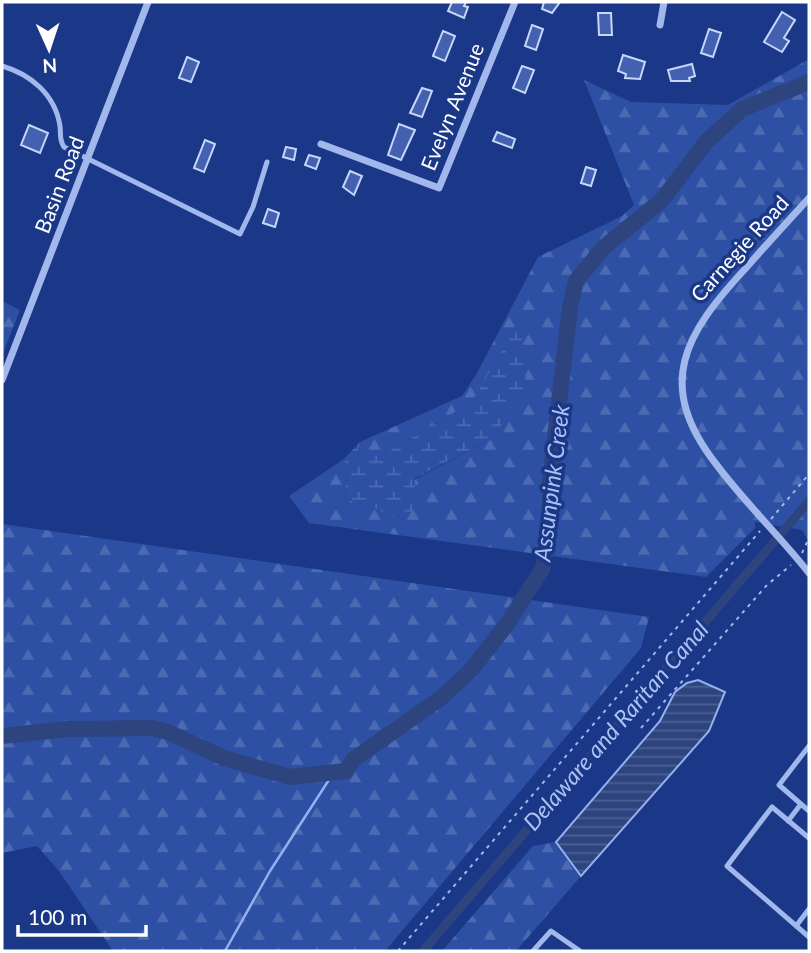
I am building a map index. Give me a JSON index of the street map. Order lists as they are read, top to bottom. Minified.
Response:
{"streets":{"street":["Evelyn Avenue","Basin Road","Carnegie Road"]},"water":["Assunpink Creek","Delaware and Raritan Canal"],"scale_bar":"100 m","north":"bottom"}
